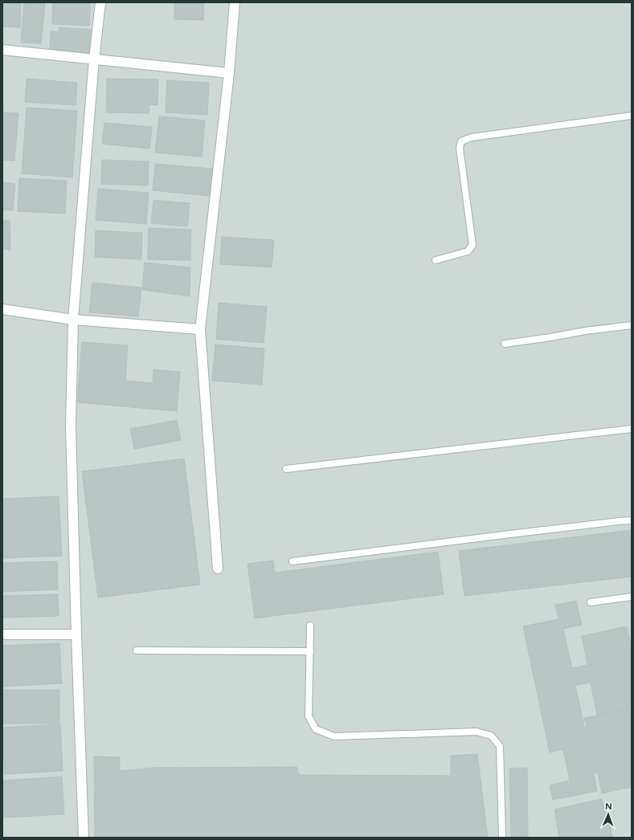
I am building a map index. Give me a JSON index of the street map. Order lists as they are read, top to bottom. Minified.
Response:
{"north":"top"}
